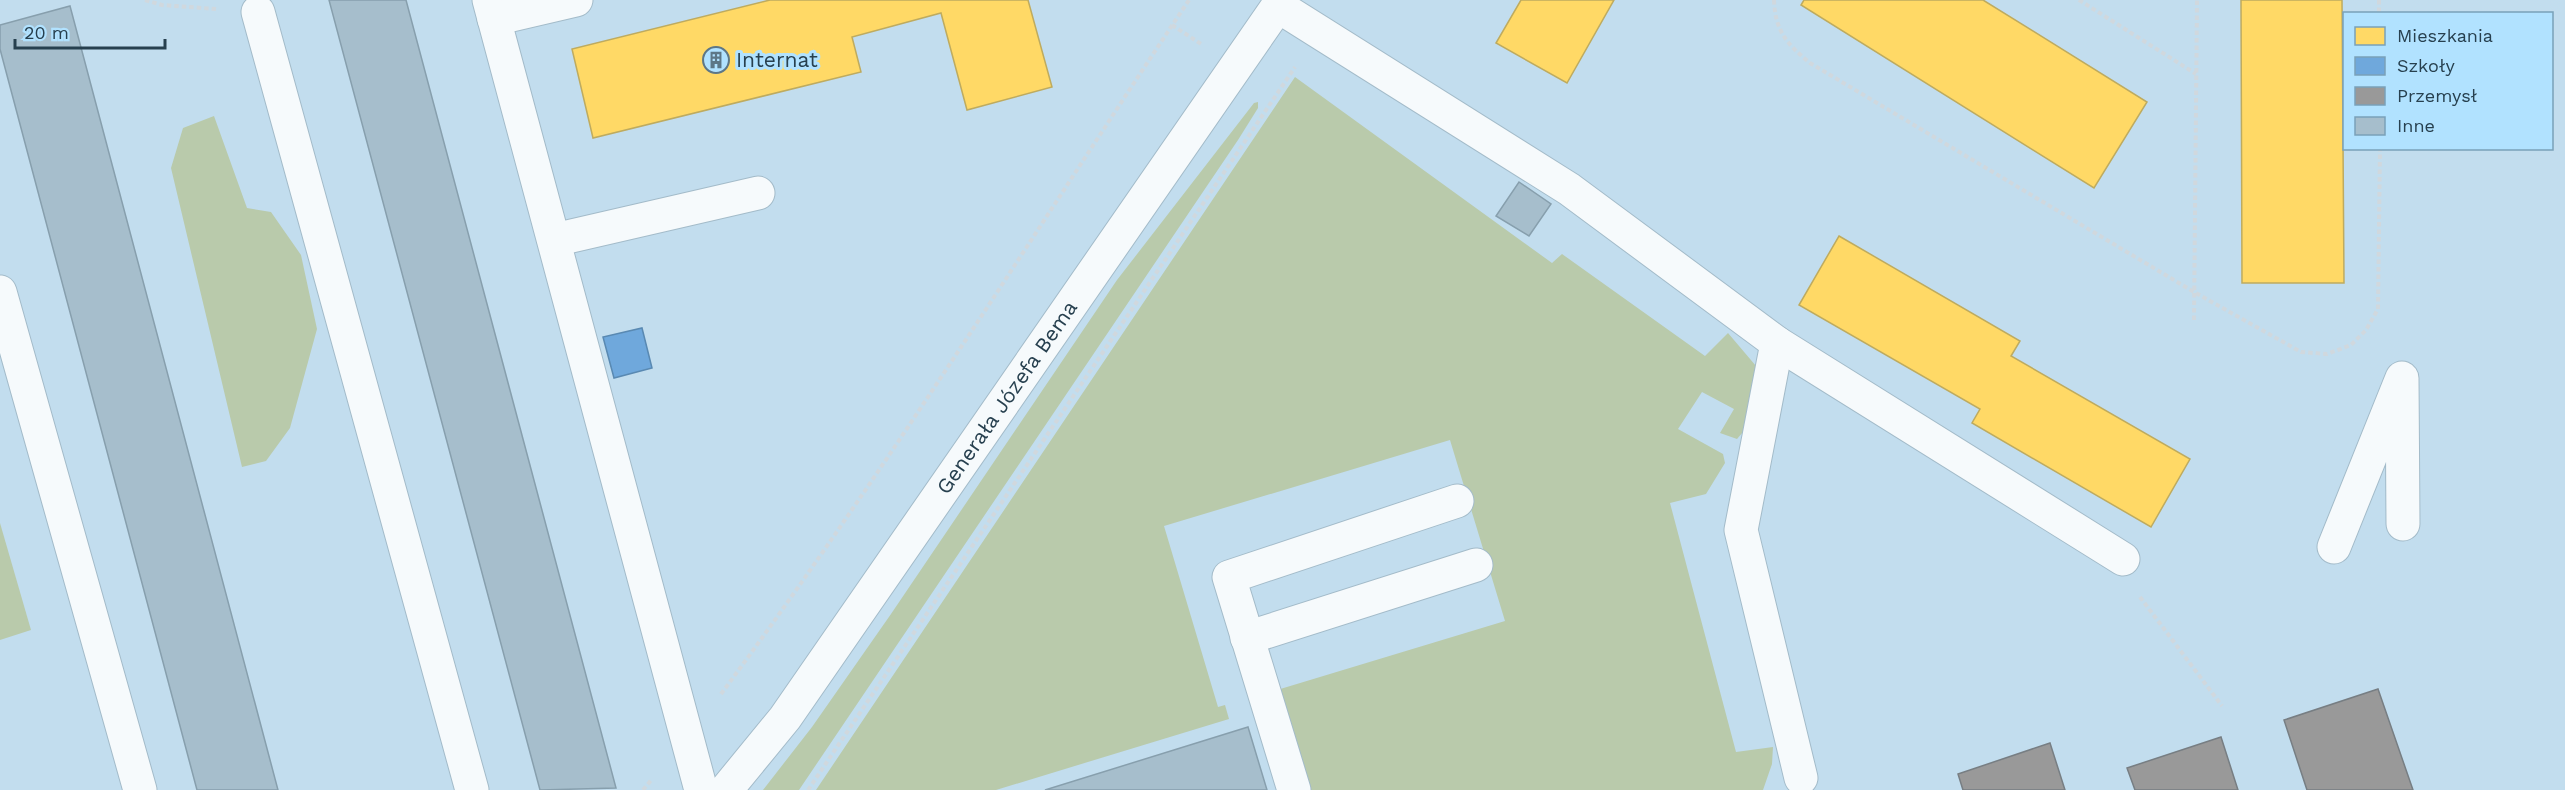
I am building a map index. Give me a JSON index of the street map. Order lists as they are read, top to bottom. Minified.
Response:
{"streets":{"street":["Generała Józefa Bema"]},"places":{"building":["Internat"]},"legend":["Mieszkania","Szkoły","Przemysł","Inne"],"scale_bar":"20 m"}
